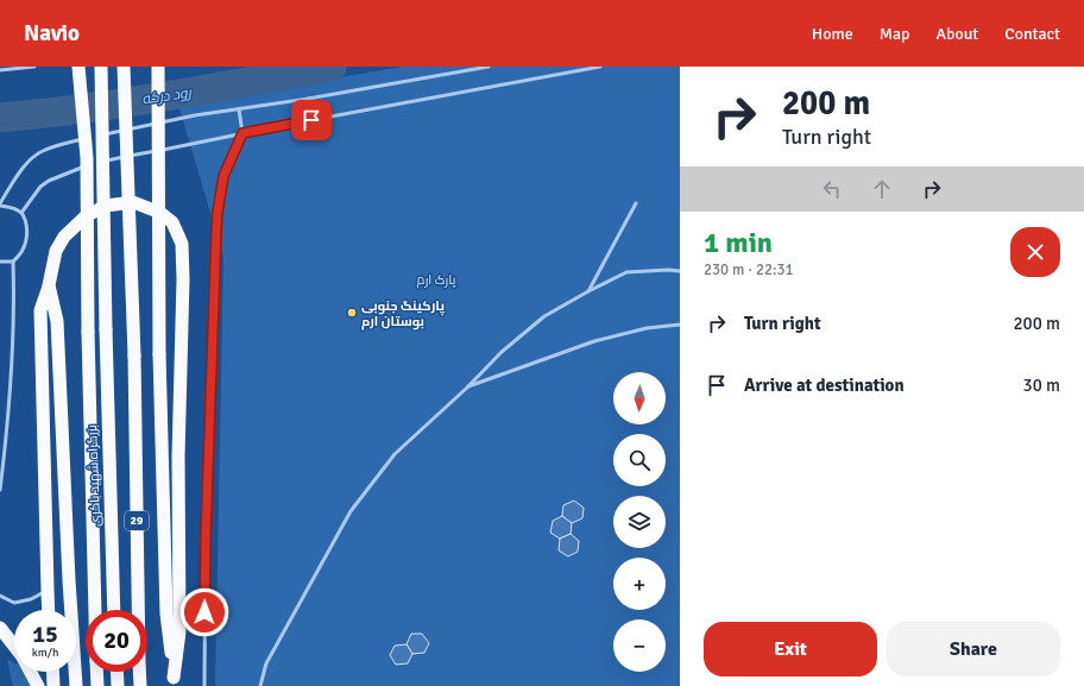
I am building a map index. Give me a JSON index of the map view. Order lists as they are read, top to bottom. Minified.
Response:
{"streets":{"highway":["بزرگراه شهید باکری","29"]},"water":["رود درکه"],"parks":["پارک ارم"],"places":["پارکینگ جنوبی بوستان ارم"],"north":"bottom","page":{"header":"Navio","nav":["Home","Map","About","Contact"],"turn":["200 m","Turn right"],"heading":["1 min","230 m · 22:31"],"list":[{"name":"Turn right","value":"200 m"},{"name":"Arrive at destination","value":"30 m"}],"map_buttons":["+","−"],"speed":"15 km/h","limit":"20","buttons":["Exit","Share"]}}
